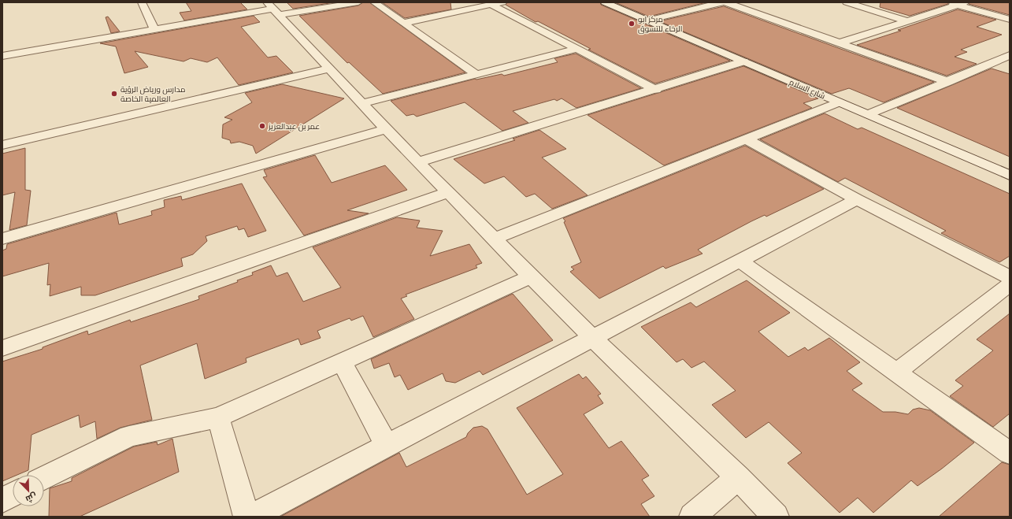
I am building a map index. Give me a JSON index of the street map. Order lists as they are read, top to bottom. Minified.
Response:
{"streets":{"street":["شارع السلام"]},"places":["مركز ابو الرخاء للتسوق","مدارس ورياض الرؤية العالمية الخاصة","عمر بن عبدالعزيز"],"north":"bottom right"}
